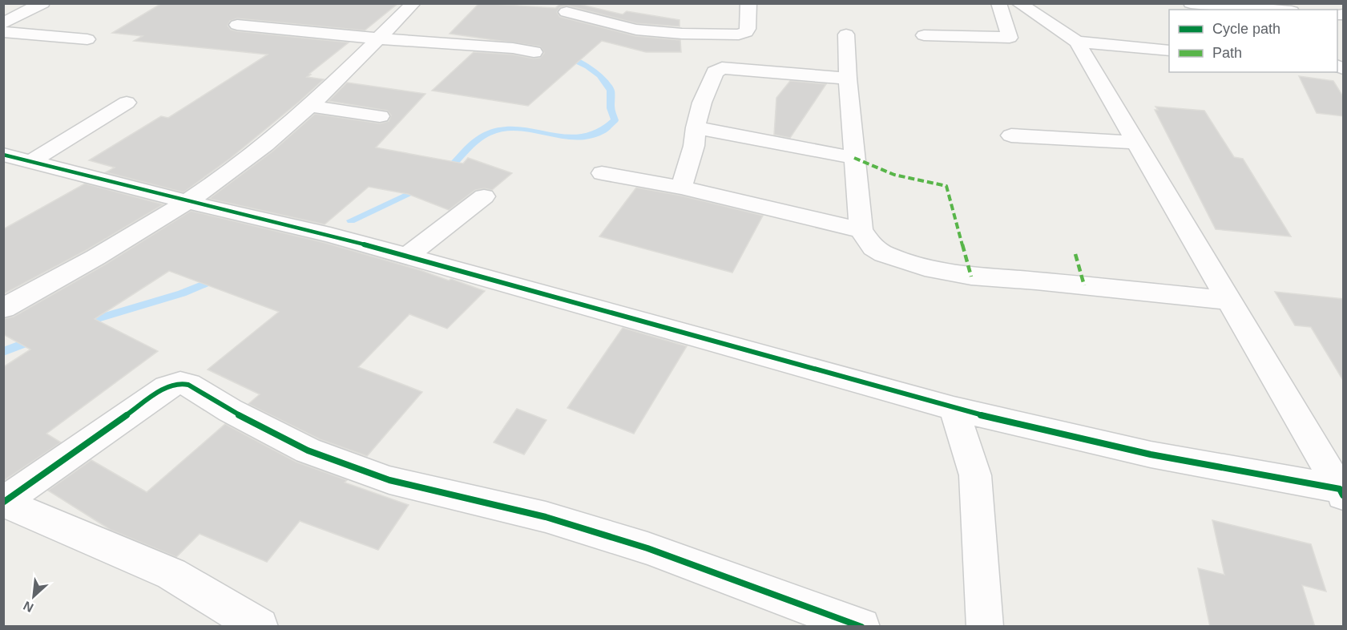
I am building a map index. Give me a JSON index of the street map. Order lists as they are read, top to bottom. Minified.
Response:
{"legend":["Cycle path","Path"],"north":"bottom left"}
